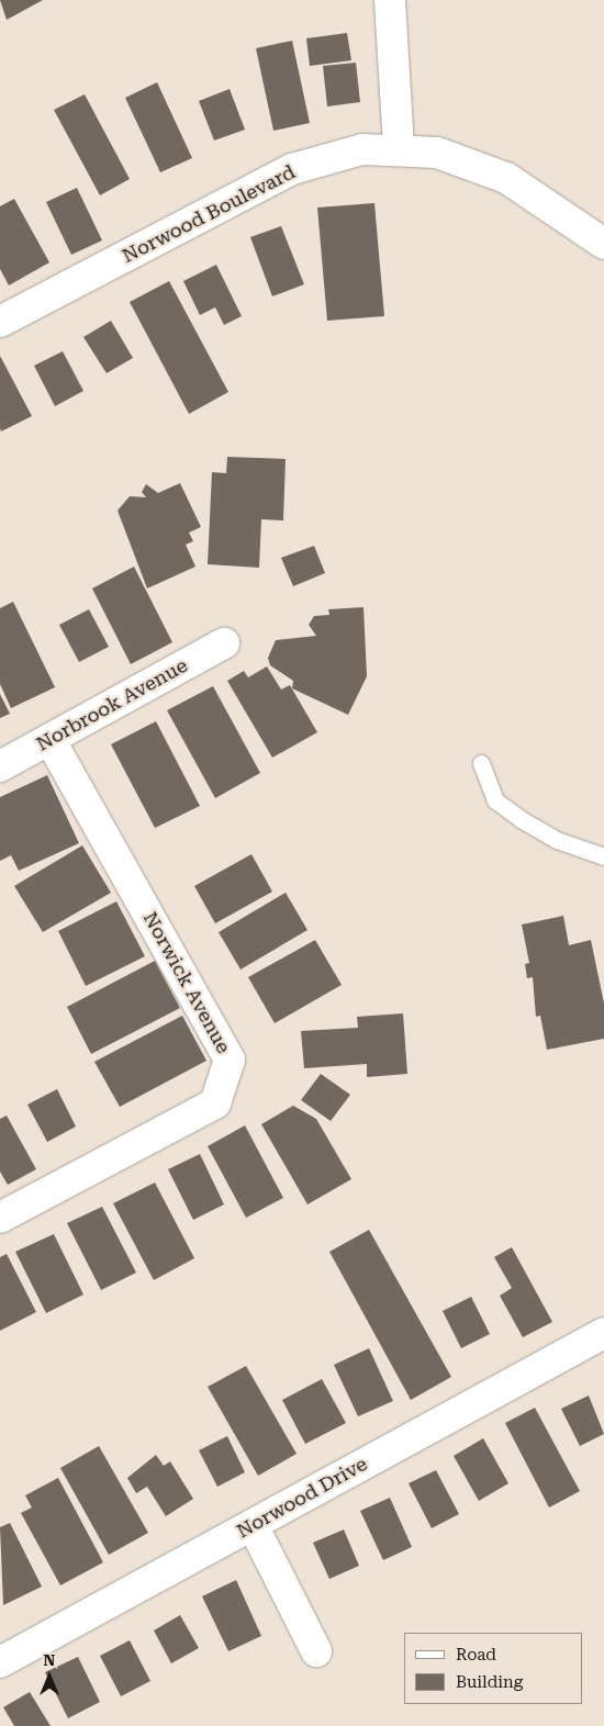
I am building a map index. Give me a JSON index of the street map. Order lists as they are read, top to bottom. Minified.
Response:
{"streets":{"street":["Norwood Boulevard","Norbrook Avenue","Norwick Avenue","Norwood Drive"]},"crossings":[["Norbrook Avenue","Norwick Avenue"]],"legend":["Road","Building"],"north":"top"}
